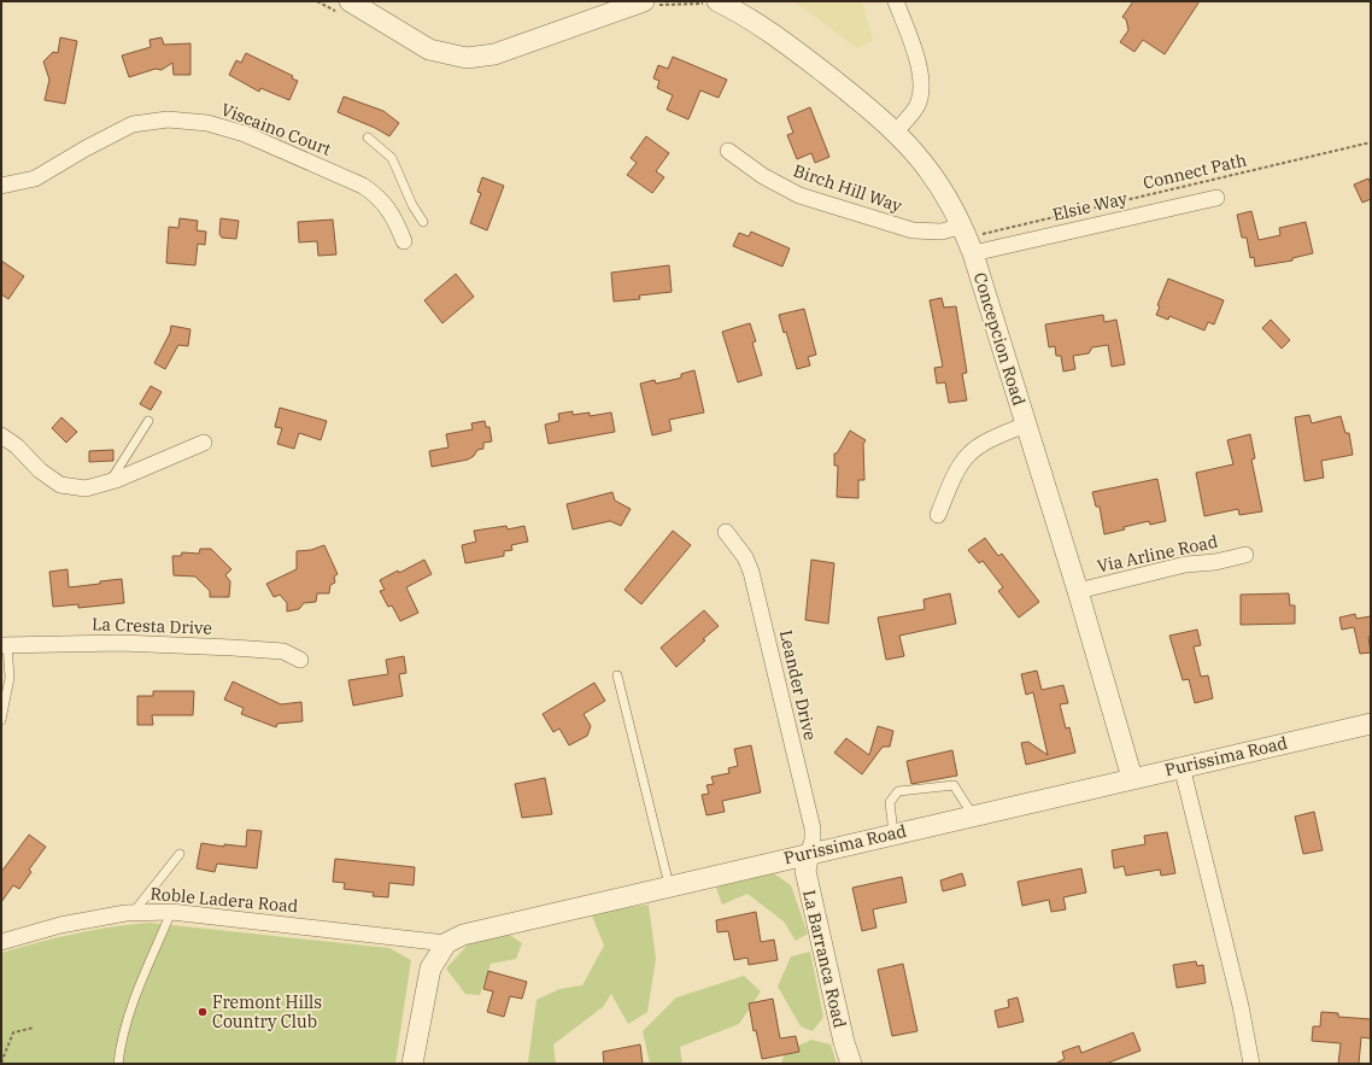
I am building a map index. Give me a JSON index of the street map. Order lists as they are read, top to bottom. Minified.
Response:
{"streets":{"street":["Viscaino Court","Birch Hill Way","Elsie Way","Concepcion Road","Via Arline Road","La Cresta Drive","Leander Drive","Purissima Road","Roble Ladera Road","La Barranca Road"],"path":["Connect Path"]},"crossings":[["Connect Path","Birch Hill Way"],["Connect Path","Elsie Way"],["Connect Path","Concepcion Road"],["Birch Hill Way","Elsie Way"],["Birch Hill Way","Concepcion Road"],["Elsie Way","Concepcion Road"],["Concepcion Road","Via Arline Road"],["Concepcion Road","Purissima Road"],["Leander Drive","Purissima Road"],["Leander Drive","La Barranca Road"],["Purissima Road","Roble Ladera Road"],["Purissima Road","La Barranca Road"]],"places":["Fremont Hills Country Club"]}
